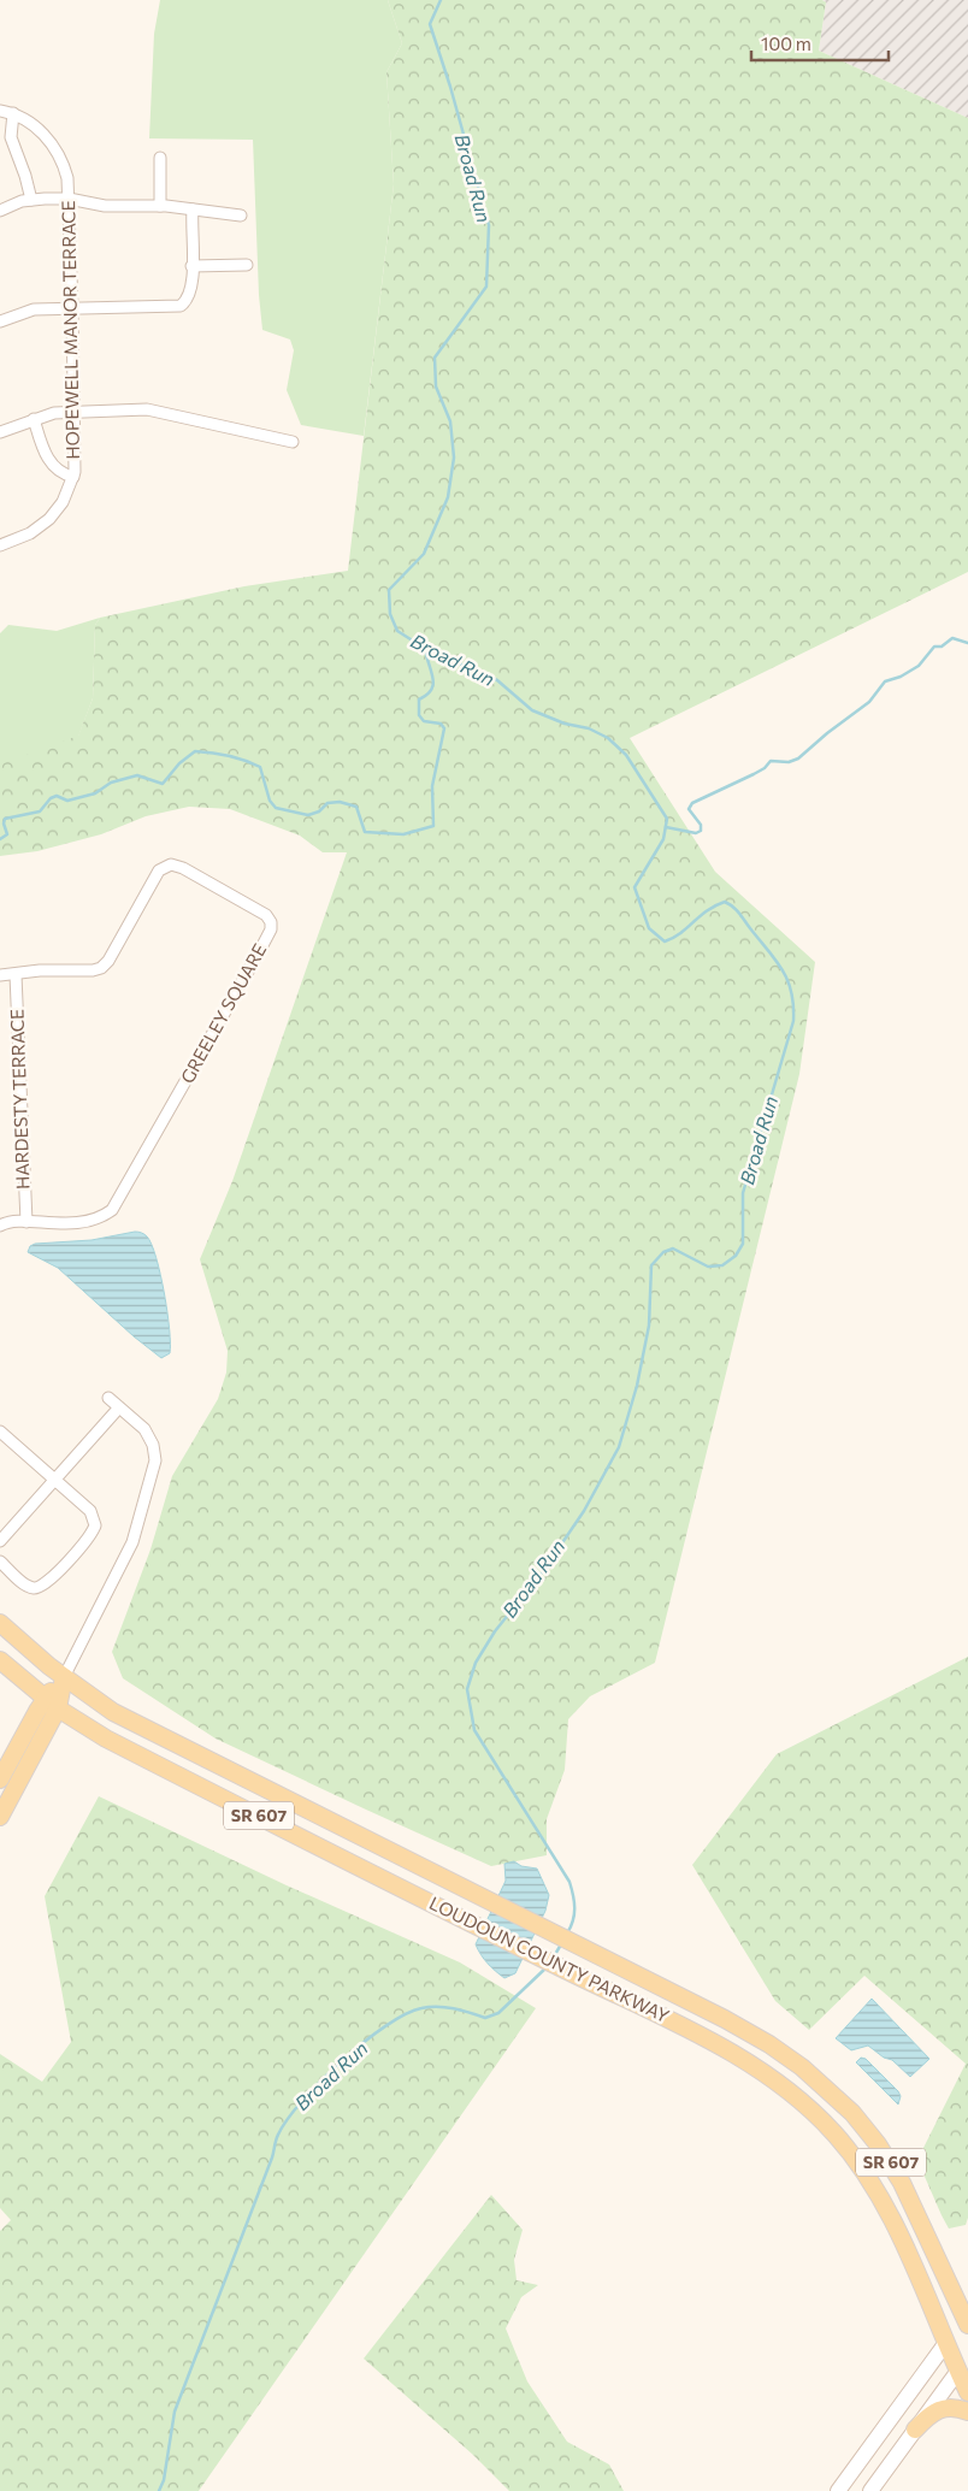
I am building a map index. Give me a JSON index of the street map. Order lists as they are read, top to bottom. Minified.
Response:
{"streets":{"main road":["SR 607","LOUDOUN COUNTY PARKWAY"],"street":["HOPEWELL MANOR TERRACE","GREELEY SQUARE","HARDESTY TERRACE"]},"crossings":[["GREELEY SQUARE","HARDESTY TERRACE"]],"water":["Broad Run"],"scale_bar":"100 m"}
